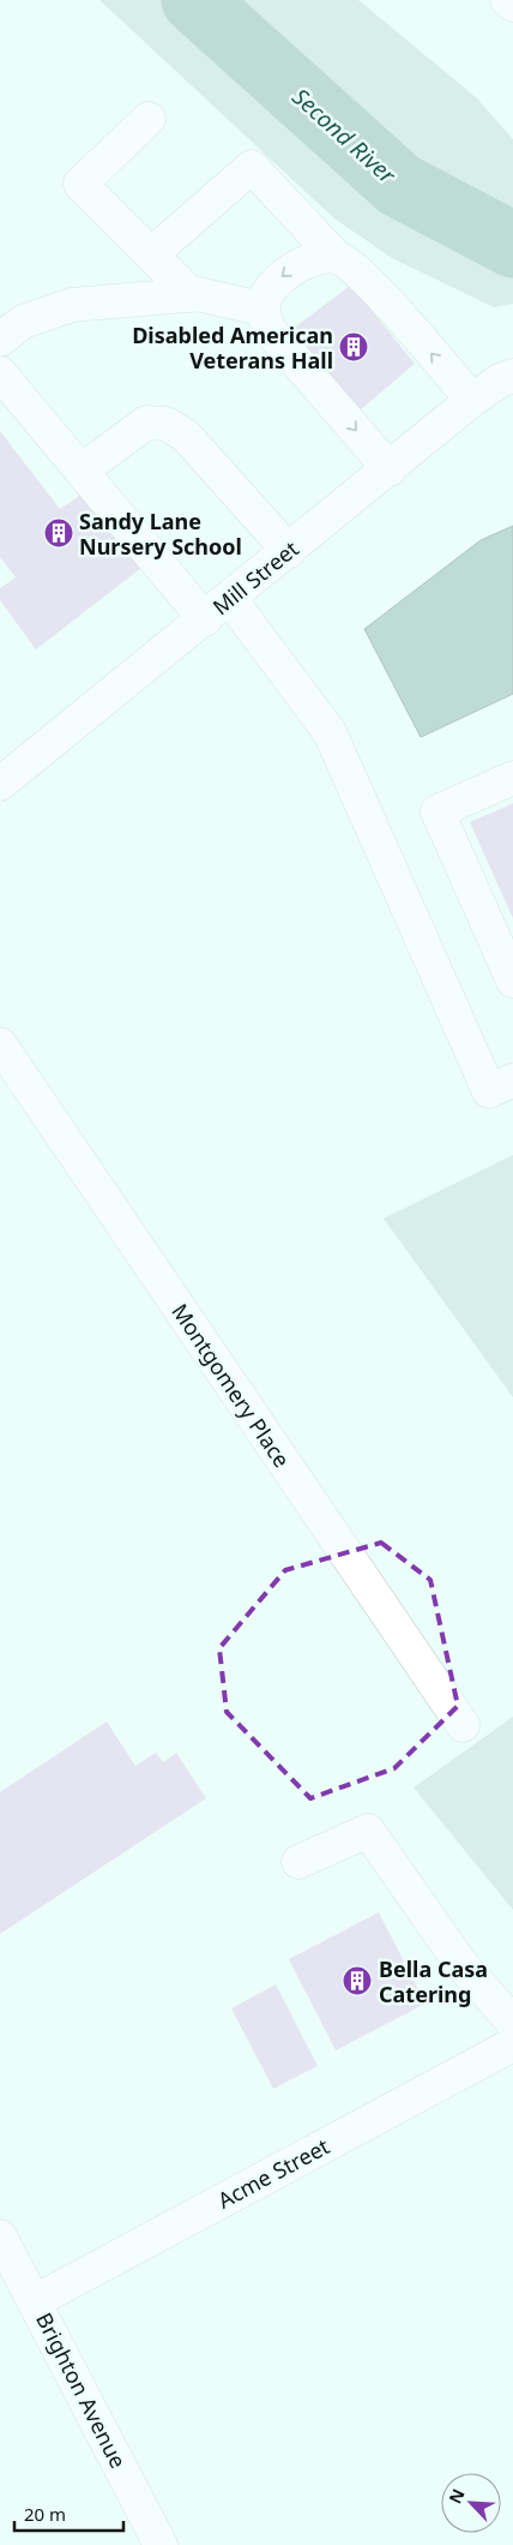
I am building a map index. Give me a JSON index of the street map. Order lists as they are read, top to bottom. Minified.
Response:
{"streets":{"street":["Mill Street","Montgomery Place","Acme Street","Brighton Avenue"]},"crossings":[["Acme Street","Brighton Avenue"]],"water":["Second River"],"places":{"building":["Disabled American Veterans Hall","Sandy Lane Nursery School","Bella Casa Catering"]},"scale_bar":"20 m","north":"top left"}
